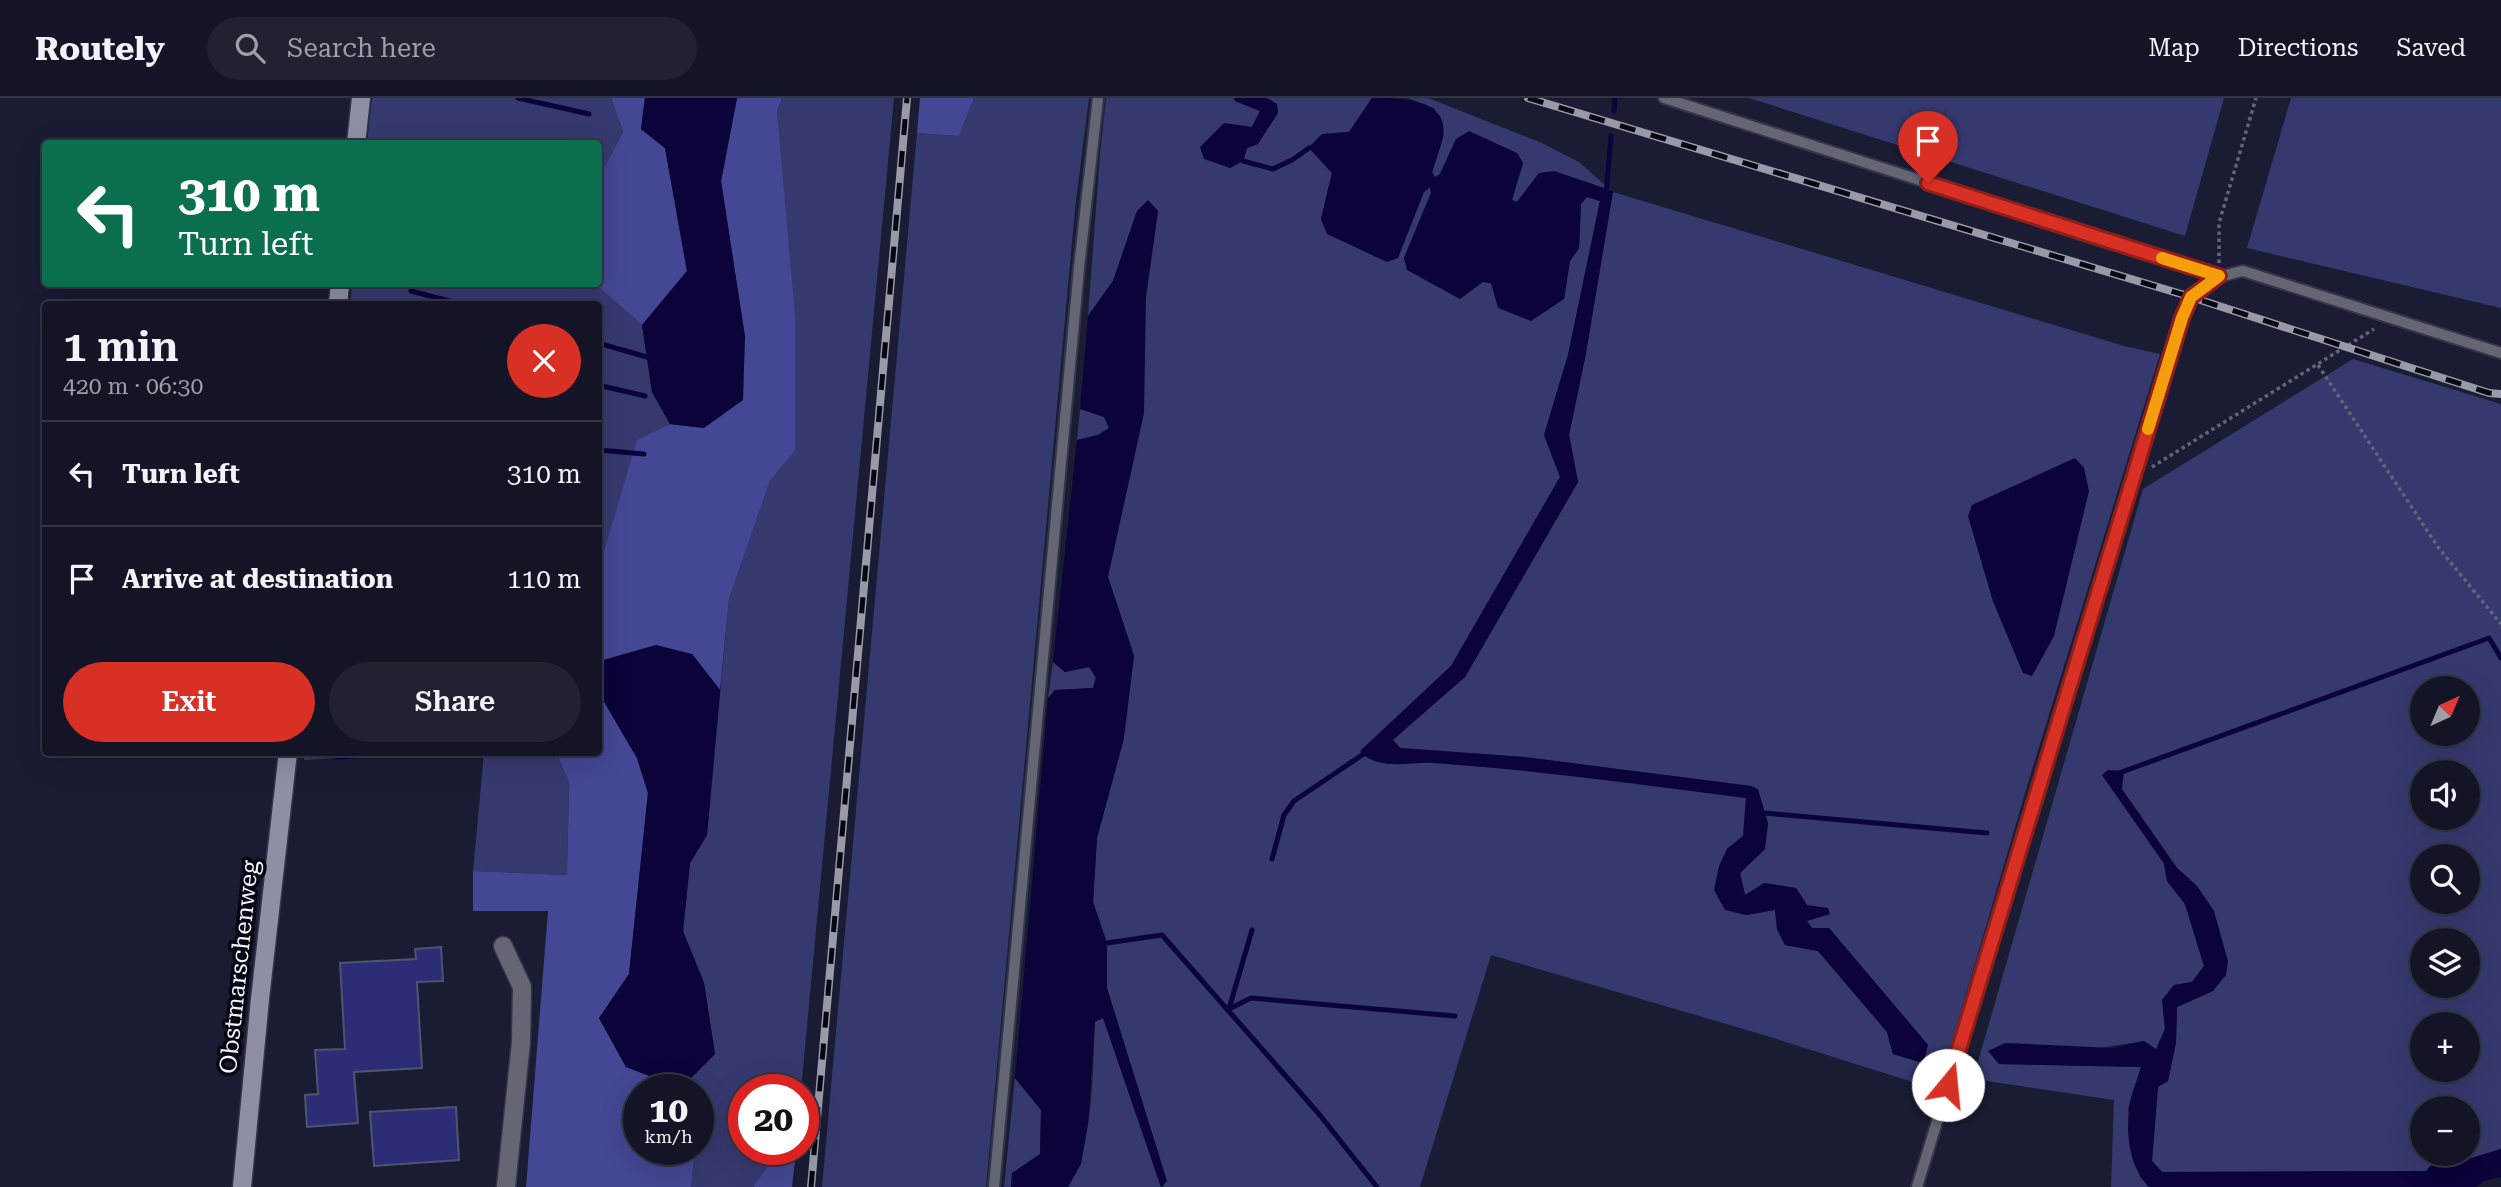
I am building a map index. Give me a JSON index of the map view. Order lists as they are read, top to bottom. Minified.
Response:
{"streets":{"main road":["Obstmarschenweg"]},"north":"top right","page":{"header":"Routely","search":"Search here","nav":["Map","Directions","Saved"],"turn":["310 m","Turn left"],"heading":["1 min","420 m · 06:30"],"list":[{"name":"Turn left","value":"310 m"},{"name":"Arrive at destination","value":"110 m"}],"buttons":["Exit","Share"],"map_buttons":["+","−"],"speed":"10 km/h","limit":"20"}}
